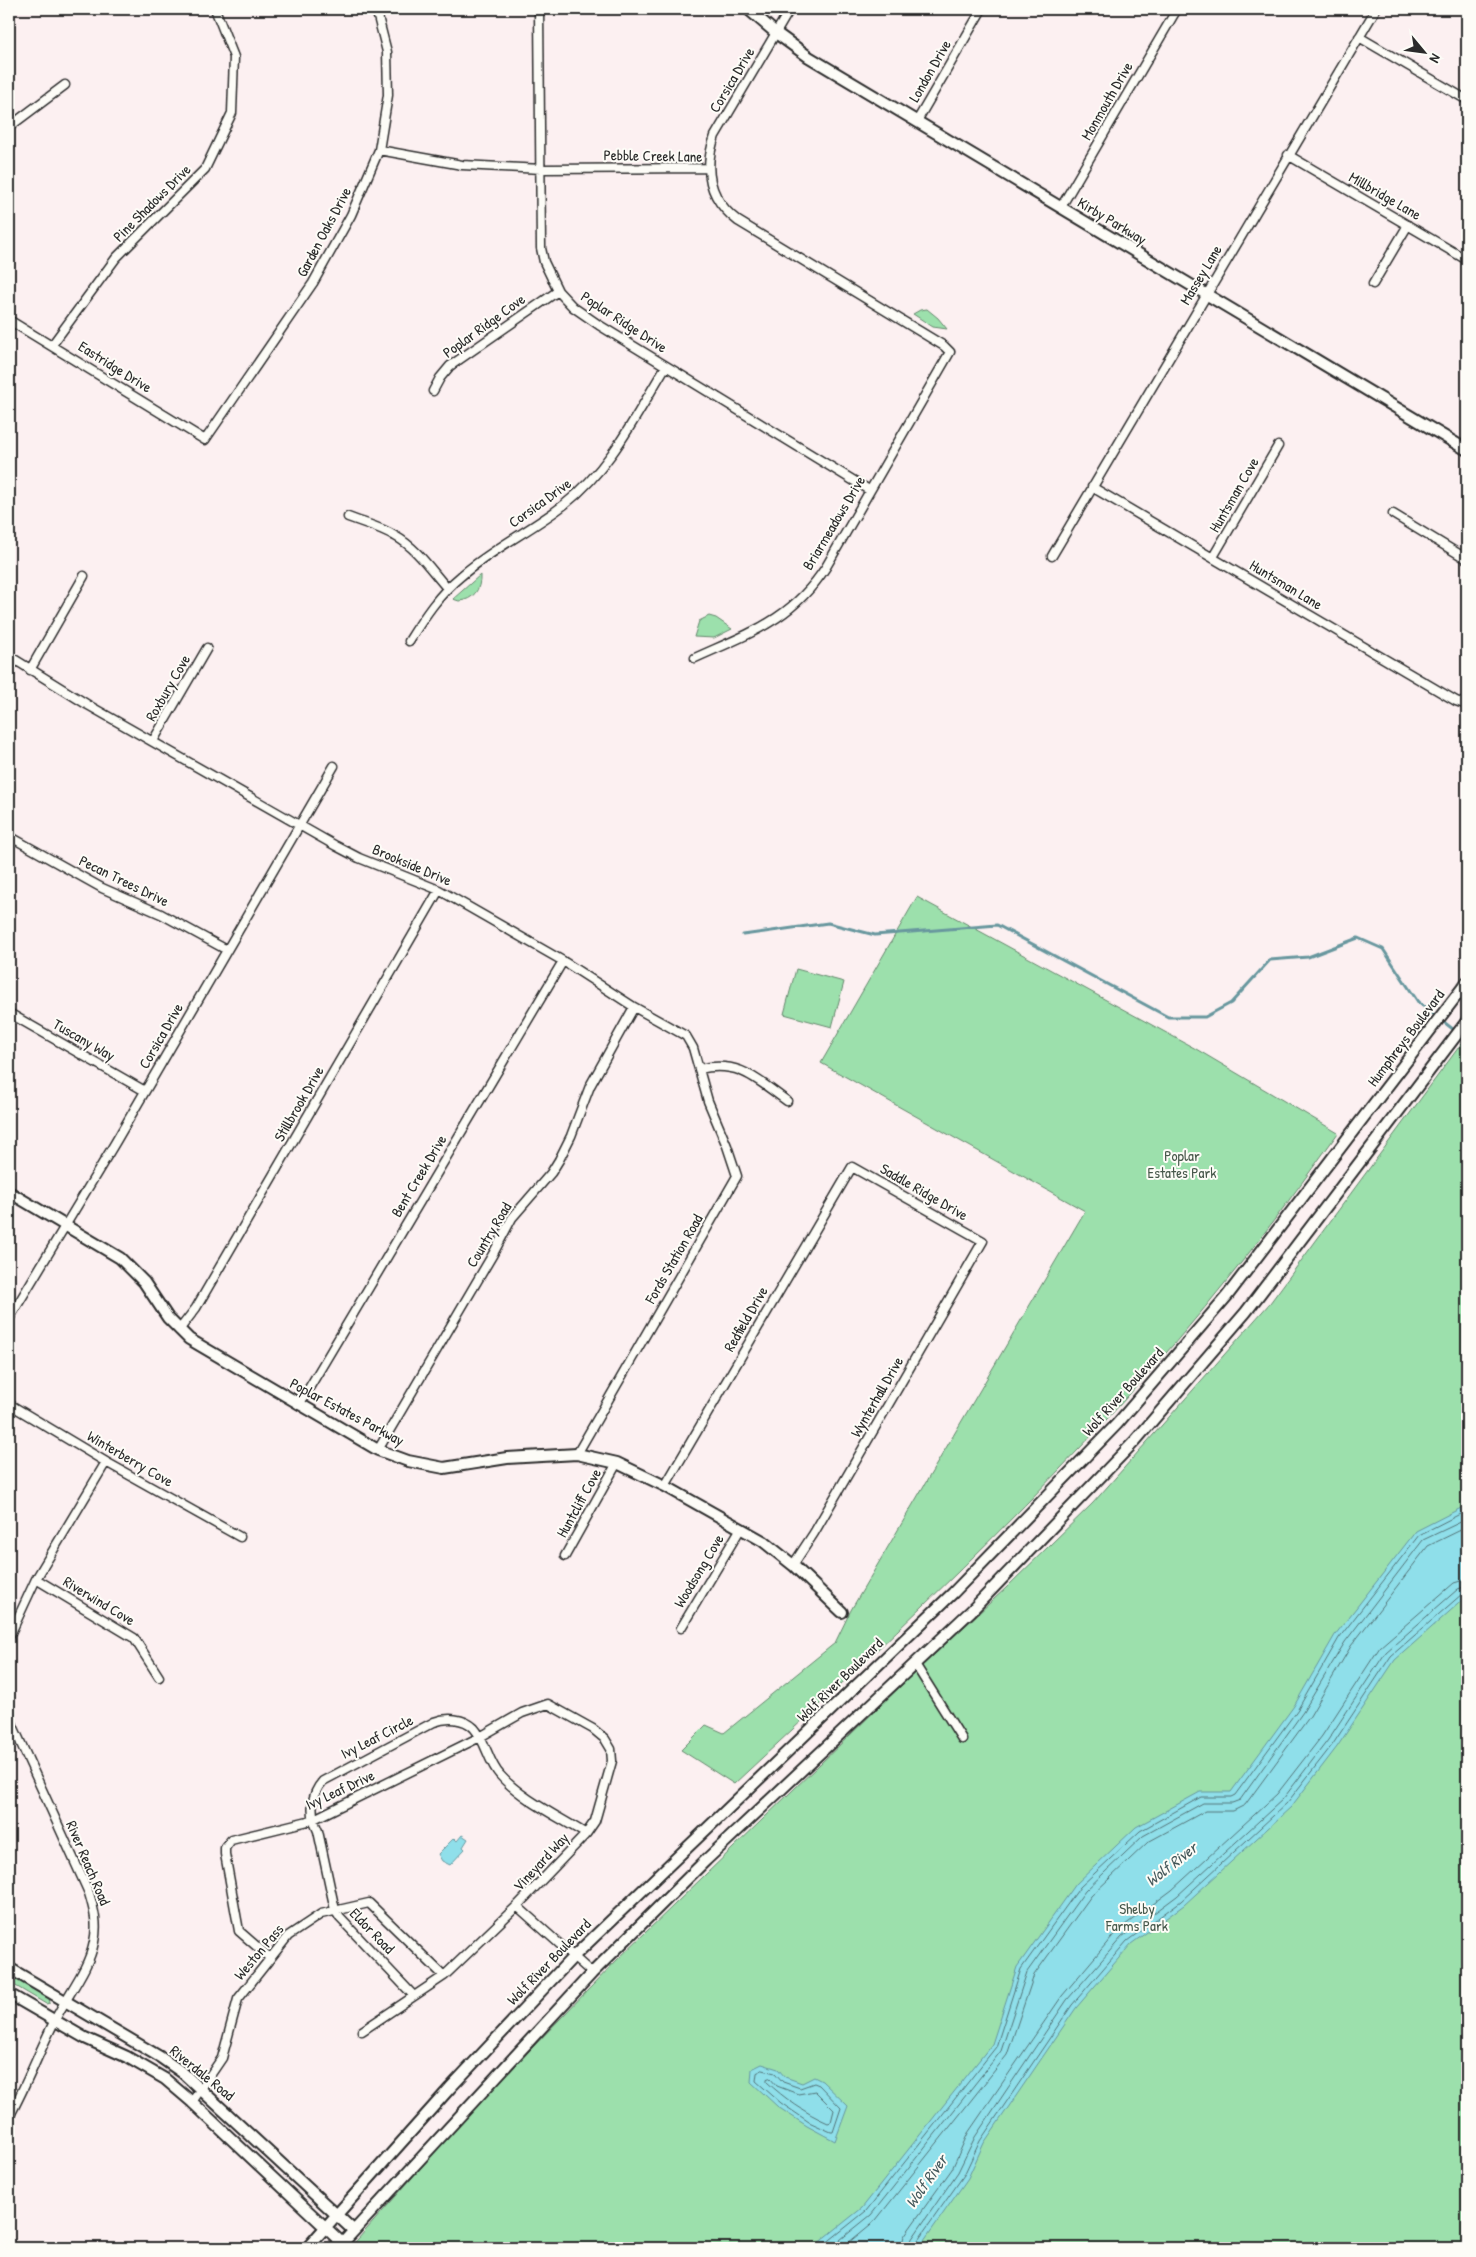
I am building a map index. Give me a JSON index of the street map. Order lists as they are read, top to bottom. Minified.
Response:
{"streets":{"main road":["Kirby Parkway","Humphreys Boulevard","Wolf River Boulevard","Poplar Estates Parkway","Riverdale Road"],"street":["London Drive","Corsica Drive","Monmouth Drive","Pebble Creek Lane","Millbridge Lane","Pine Shadows Drive","Garden Oaks Drive","Massey Lane","Poplar Ridge Drive","Poplar Ridge Cove","Eastridge Drive","Huntsman Cove","Briarmeadows Drive","Huntsman Lane","Roxbury Cove","Brookside Drive","Pecan Trees Drive","Tuscany Way","Stillbrook Drive","Bent Creek Drive","Saddle Ridge Drive","Country Road","Fords Station Road","Redfield Drive","Wynterhall Drive","Winterberry Cove","Huntcliff Cove","Woodsong Cove","Riverwind Cove","Ivy Leaf Circle","Ivy Leaf Drive","Vineyard Way","River Reach Road","Eldor Road","Weston Pass"]},"crossings":[["London Drive","Kirby Parkway"],["Corsica Drive","Pebble Creek Lane"],["Corsica Drive","Kirby Parkway"],["Corsica Drive","Poplar Ridge Drive"],["Corsica Drive","Brookside Drive"],["Corsica Drive","Pecan Trees Drive"],["Corsica Drive","Tuscany Way"],["Corsica Drive","Poplar Estates Parkway"],["Monmouth Drive","Kirby Parkway"],["Pebble Creek Lane","Garden Oaks Drive"],["Pebble Creek Lane","Poplar Ridge Drive"],["Pebble Creek Lane","Briarmeadows Drive"],["Millbridge Lane","Massey Lane"],["Pine Shadows Drive","Eastridge Drive"],["Kirby Parkway","Massey Lane"],["Garden Oaks Drive","Eastridge Drive"],["Massey Lane","Huntsman Lane"],["Poplar Ridge Drive","Poplar Ridge Cove"],["Poplar Ridge Drive","Briarmeadows Drive"],["Huntsman Cove","Huntsman Lane"],["Roxbury Cove","Brookside Drive"],["Brookside Drive","Stillbrook Drive"],["Brookside Drive","Bent Creek Drive"],["Brookside Drive","Country Road"],["Brookside Drive","Fords Station Road"],["Humphreys Boulevard","Wolf River Boulevard"],["Stillbrook Drive","Poplar Estates Parkway"],["Bent Creek Drive","Poplar Estates Parkway"],["Saddle Ridge Drive","Redfield Drive"],["Saddle Ridge Drive","Wynterhall Drive"],["Country Road","Poplar Estates Parkway"],["Fords Station Road","Poplar Estates Parkway"],["Redfield Drive","Poplar Estates Parkway"],["Wolf River Boulevard","Riverdale Road"],["Wynterhall Drive","Poplar Estates Parkway"],["Poplar Estates Parkway","Huntcliff Cove"],["Poplar Estates Parkway","Woodsong Cove"],["Ivy Leaf Circle","Ivy Leaf Drive"],["Ivy Leaf Circle","Eldor Road"],["Ivy Leaf Drive","Vineyard Way"],["Ivy Leaf Drive","Eldor Road"],["Ivy Leaf Drive","Weston Pass"],["Vineyard Way","Eldor Road"],["Vineyard Way","Weston Pass"],["River Reach Road","Riverdale Road"],["Eldor Road","Weston Pass"],["Weston Pass","Riverdale Road"]],"water":["Wolf River"],"parks":["Poplar Estates Park","Shelby Farms Park"],"north":"bottom right"}
